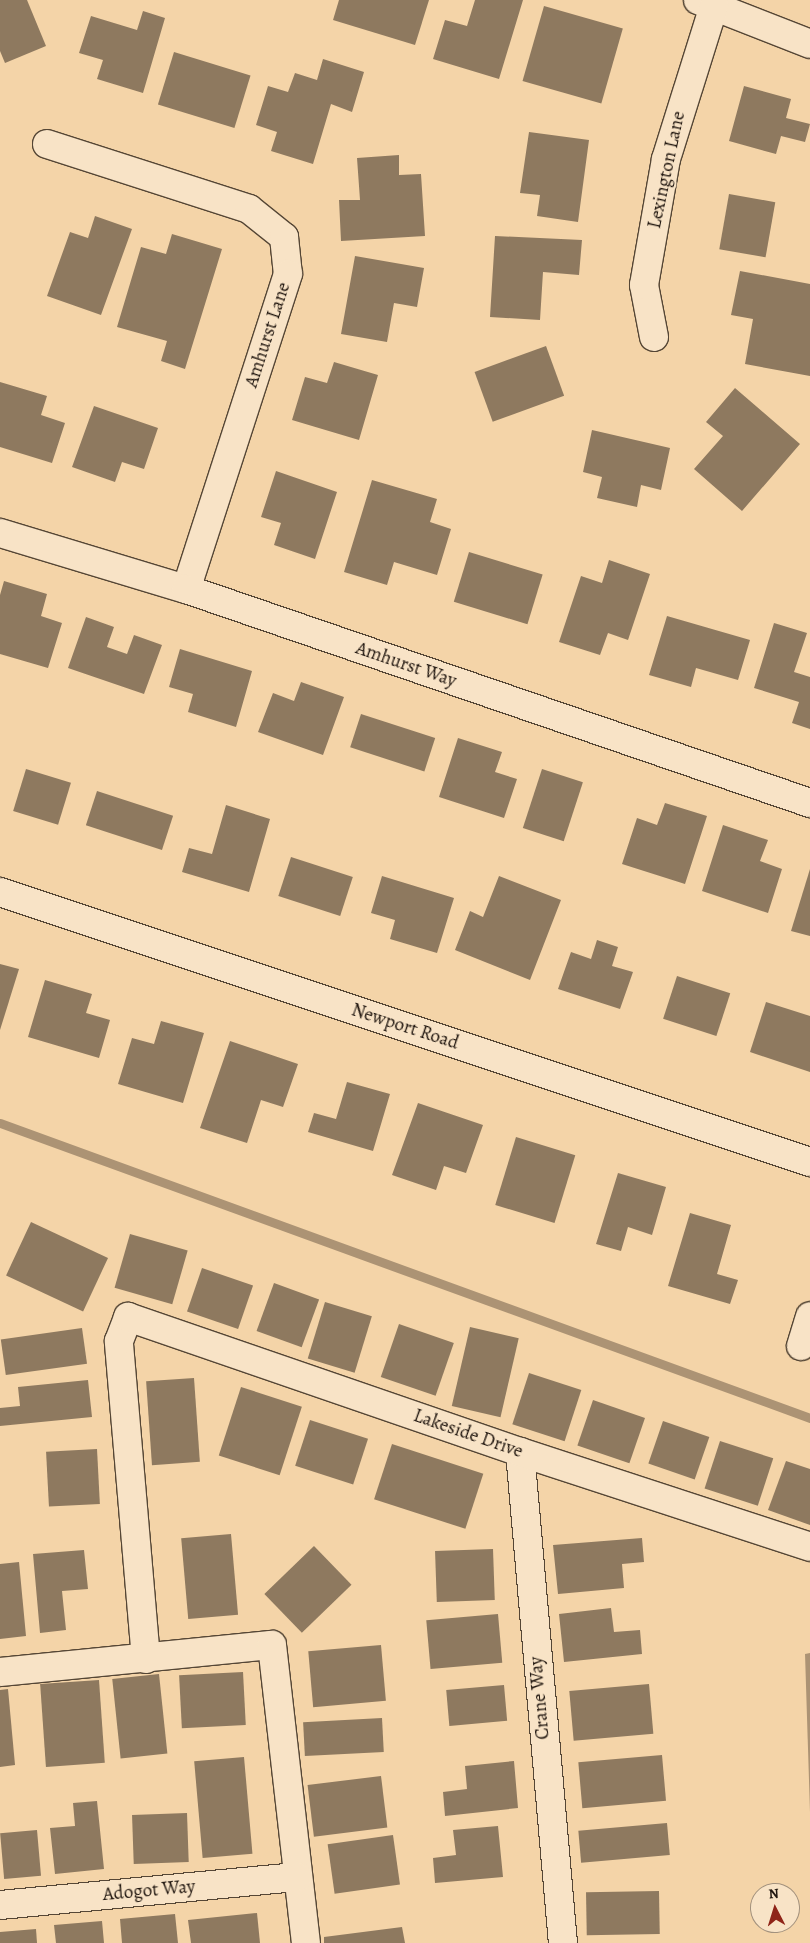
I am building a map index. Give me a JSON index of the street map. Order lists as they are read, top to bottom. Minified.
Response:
{"streets":{"street":["Lexington Lane","Amhurst Lane","Amhurst Way","Newport Road","Lakeside Drive","Crane Way","Adogot Way"]},"crossings":[["Amhurst Lane","Amhurst Way"],["Lakeside Drive","Crane Way"]],"north":"top"}
